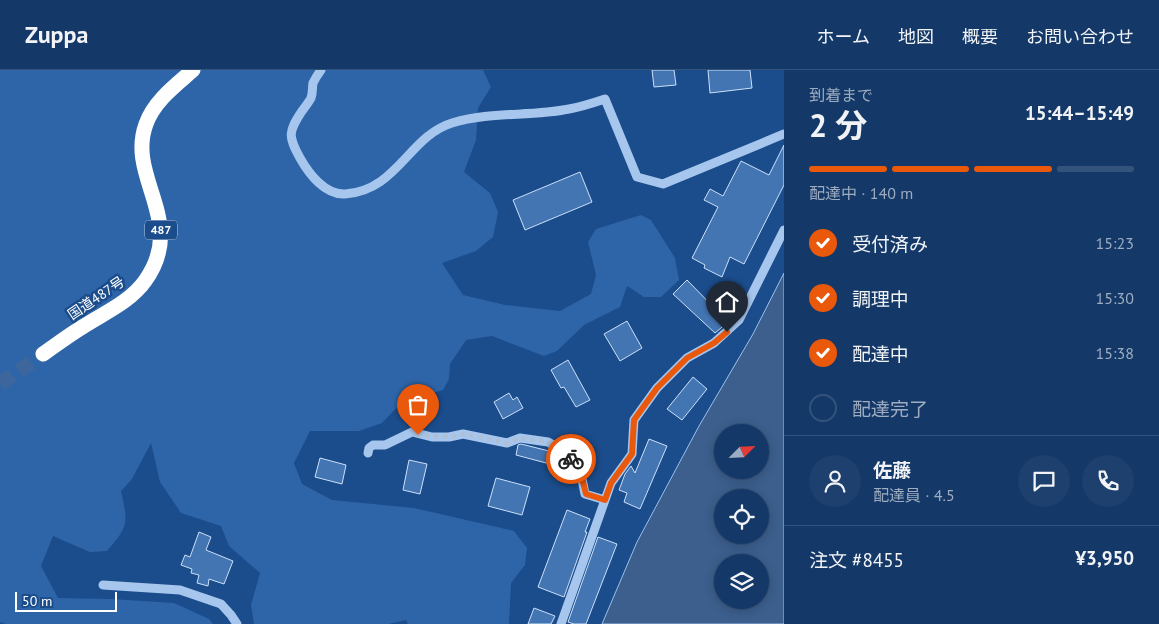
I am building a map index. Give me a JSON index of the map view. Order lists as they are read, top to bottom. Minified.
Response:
{"streets":{"highway":["487","国道487号"]},"scale_bar":"50 m","north":"top right","page":{"header":"Zuppa","nav":["ホーム","地図","概要","お問い合わせ"],"heading":["2 分","到着まで","15:44–15:49"],"panel":["佐藤","配達員 · 4.5","注文 #8455","¥3,950"],"bar":"配達中 · 140 m","list":[["受付済み","15:23"],["調理中","15:30"],["配達中","15:38"],"配達完了"],"scale":"50 m"}}
